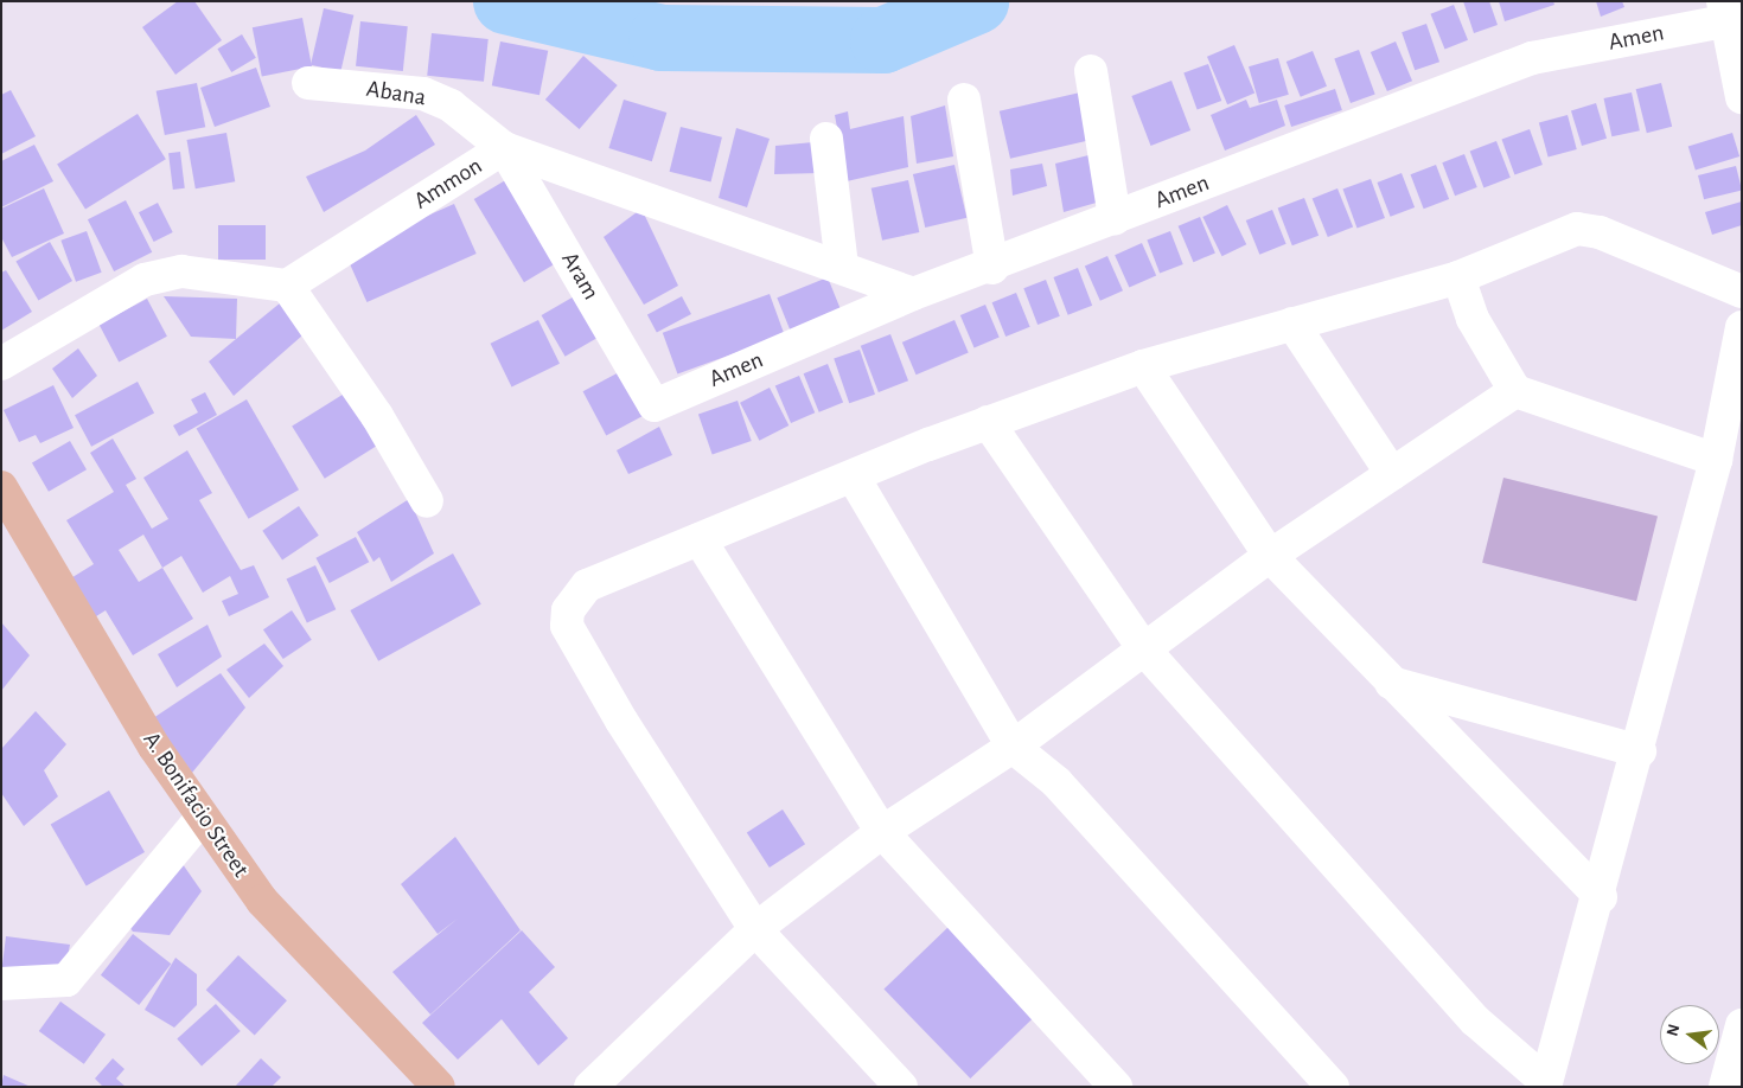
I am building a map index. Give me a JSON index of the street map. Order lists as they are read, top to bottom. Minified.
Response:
{"streets":{"main road":["A. Bonifacio Street"],"street":["Amen","Abana","Ammon","Aram"]},"crossings":[["Amen","Ammon"],["Amen","Aram"],["Abana","Ammon"],["Abana","Aram"],["Ammon","Aram"]],"north":"left"}
